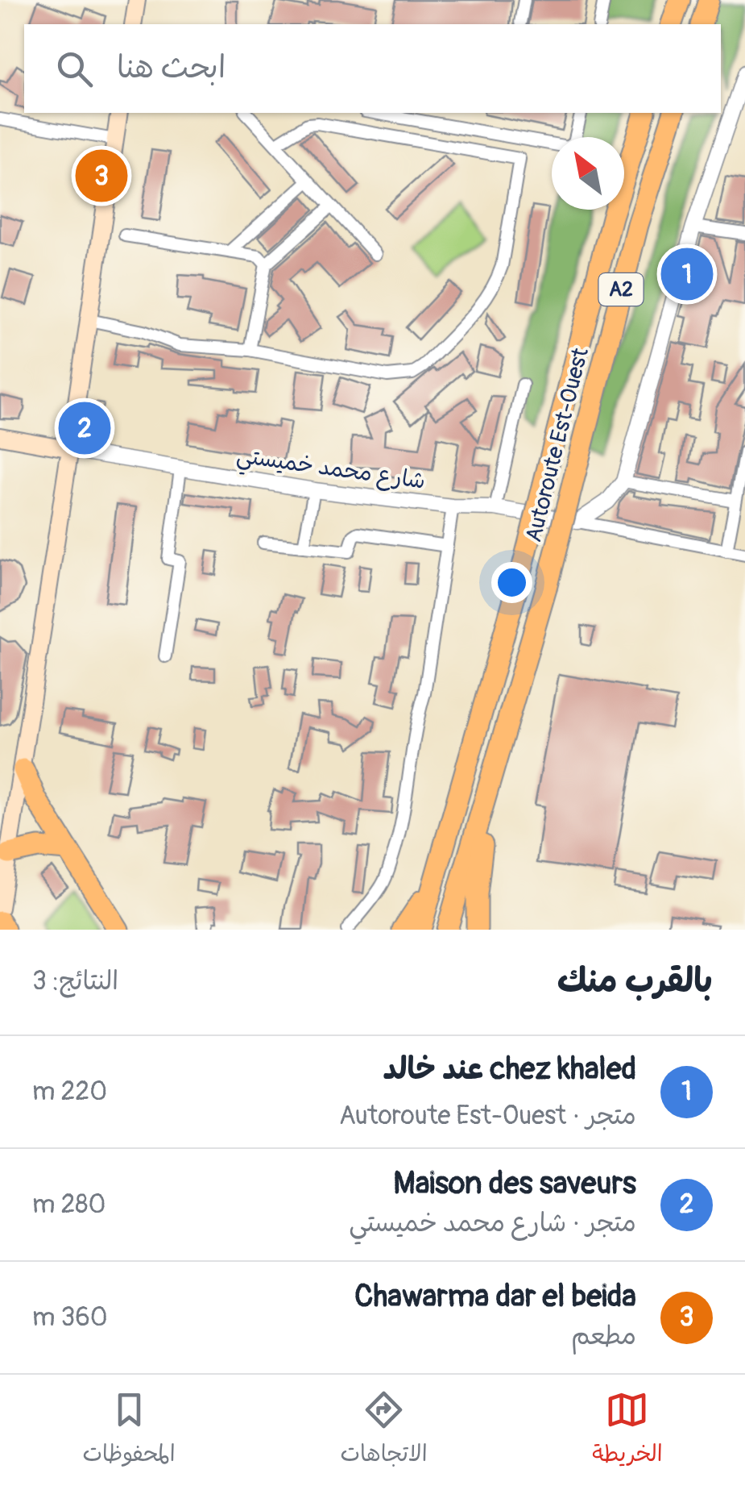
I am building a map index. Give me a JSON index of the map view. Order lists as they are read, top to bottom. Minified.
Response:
{"streets":{"highway":["A2","Autoroute Est-Ouest"],"street":["شارع محمد خميستي"]},"north":"top left","page":{"search":"ابحث هنا","pins":["3","1","2"],"heading":["بالقرب منك","النتائج: 3"],"list":[{"mark":"1","name":"chez khaled عند خالد","note":"متجر · Autoroute Est-Ouest","value":"220 m"},{"mark":"2","name":"Maison des saveurs","note":"متجر · شارع محمد خميستي","value":"280 m"},{"mark":"3","name":"Chawarma dar el beida","note":"مطعم","value":"360 m"}],"nav":["الخريطة","الاتجاهات","المحفوظات"]}}
